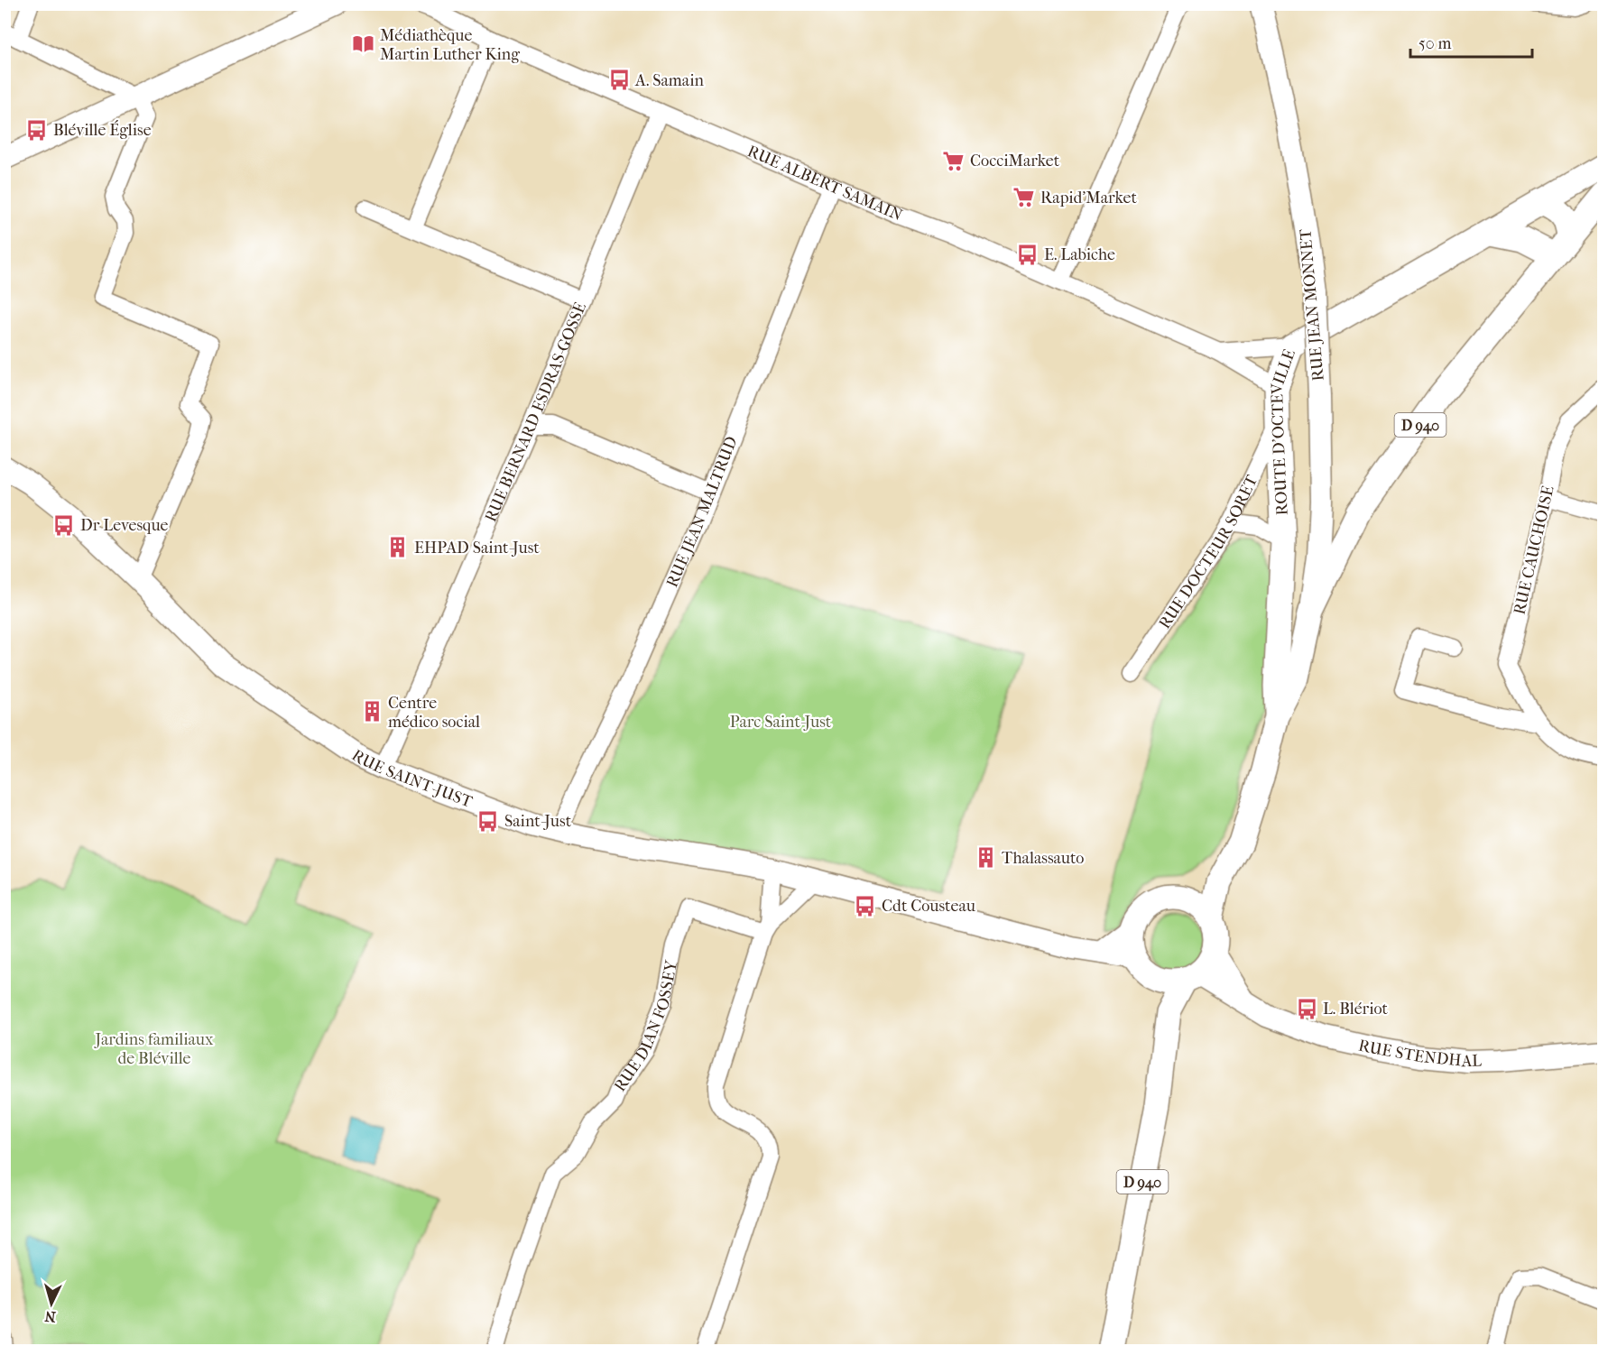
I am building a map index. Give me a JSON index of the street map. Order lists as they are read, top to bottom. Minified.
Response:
{"streets":{"main road":["D 940","ROUTE D'OCTEVILLE"],"street":["RUE ALBERT SAMAIN","RUE JEAN MONNET","RUE BERNARD ESDRAS-GOSSE","RUE JEAN MALTRUD","RUE CAUCHOISE","RUE DOCTEUR SORET","RUE SAINT-JUST","RUE DIAN FOSSEY","RUE STENDHAL"]},"crossings":[["RUE ALBERT SAMAIN","RUE BERNARD ESDRAS-GOSSE"],["RUE ALBERT SAMAIN","ROUTE D'OCTEVILLE"],["RUE ALBERT SAMAIN","RUE JEAN MALTRUD"],["RUE JEAN MONNET","ROUTE D'OCTEVILLE"],["RUE BERNARD ESDRAS-GOSSE","RUE SAINT-JUST"],["D 940","ROUTE D'OCTEVILLE"],["D 940","RUE SAINT-JUST"],["D 940","RUE STENDHAL"],["ROUTE D'OCTEVILLE","RUE DOCTEUR SORET"],["ROUTE D'OCTEVILLE","RUE SAINT-JUST"],["ROUTE D'OCTEVILLE","RUE STENDHAL"],["RUE JEAN MALTRUD","RUE SAINT-JUST"],["RUE SAINT-JUST","RUE STENDHAL"]],"parks":["Parc Saint-Just","Jardins familiaux de Bléville"],"places":{"library":["Médiathèque Martin Luther King"],"bus stop":["A. Samain","Bléville Église","E. Labiche","Dr Levesque","Saint-Just","Cdt Cousteau","L. Blériot"],"supermarket":["CocciMarket","Rapid'Market"],"building":["EHPAD Saint-Just","Centre médico social","Thalassauto"]},"scale_bar":"50 m","north":"bottom"}
